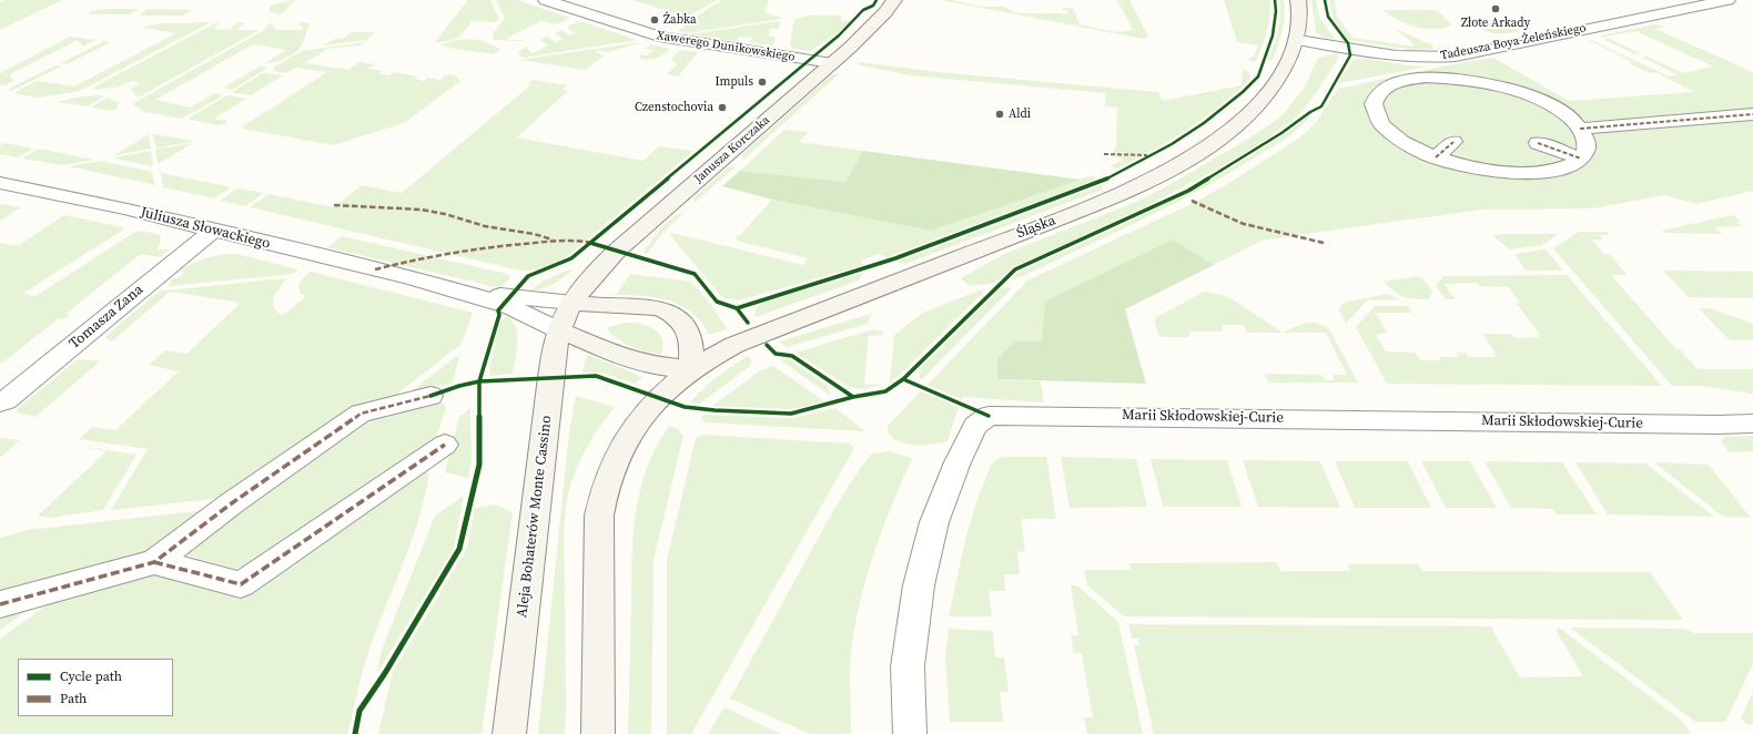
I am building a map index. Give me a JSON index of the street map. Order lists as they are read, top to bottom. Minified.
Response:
{"streets":{"street":["Tadeusza Boya-Żeleńskiego","Xawerego Dunikowskiego","Janusza Korczaka","Śląska","Juliusza Słowackiego","Tomasza Zana","Marii Skłodowskiej-Curie","Aleja Bohaterów Monte Cassino"]},"crossings":[["Tadeusza Boya-Żeleńskiego","Śląska"],["Xawerego Dunikowskiego","Janusza Korczaka"],["Janusza Korczaka","Aleja Bohaterów Monte Cassino"],["Juliusza Słowackiego","Tomasza Zana"]],"places":["Złote Arkady","Żabka","Impuls","Czenstochovia","Aldi"],"legend":["Cycle path","Path"]}
